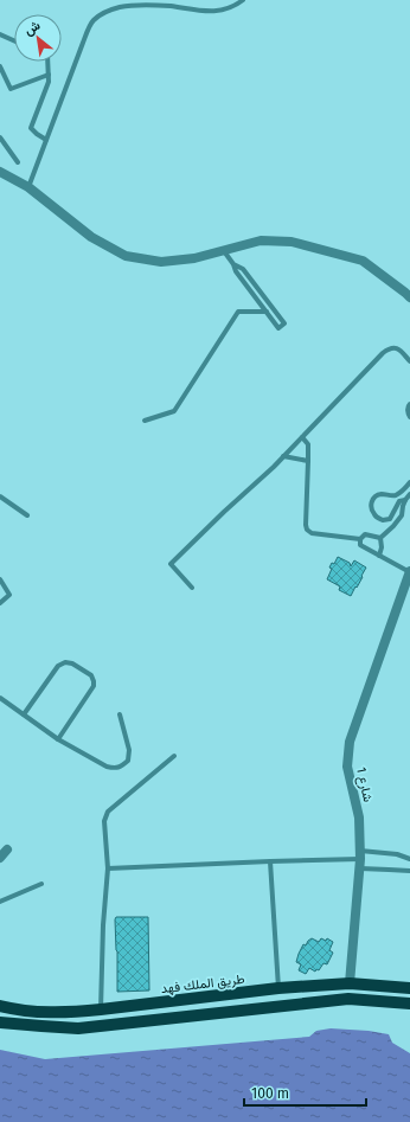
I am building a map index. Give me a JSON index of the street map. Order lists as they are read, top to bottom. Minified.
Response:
{"streets":{"main road":["طريق الملك فهد"],"street":["شارع 1"]},"crossings":[["شارع 1","طريق الملك فهد"]],"scale_bar":"100 m","north":"top left"}
